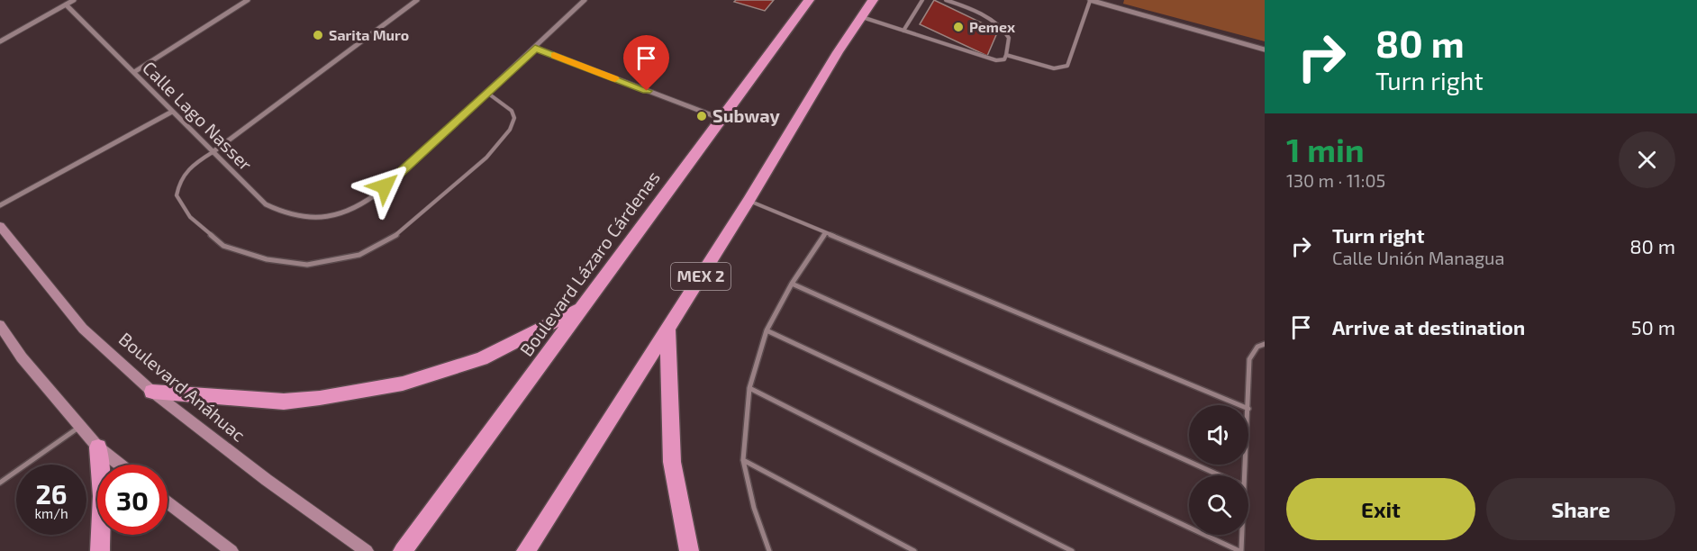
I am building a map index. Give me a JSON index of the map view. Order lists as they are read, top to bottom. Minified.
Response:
{"streets":{"highway":["Boulevard Lázaro Cárdenas","MEX 2"],"main road":["Boulevard Anáhuac"],"street":["Calle Lago Nasser"]},"places":["Pemex","Sarita Muro","Subway"],"page":{"turn":["80 m","Turn right"],"heading":["1 min","130 m · 11:05"],"list":[{"name":"Turn right","note":"Calle Unión Managua","value":"80 m"},{"name":"Arrive at destination","value":"50 m"}],"speed":"26 km/h","limit":"30","buttons":["Exit","Share"]}}
